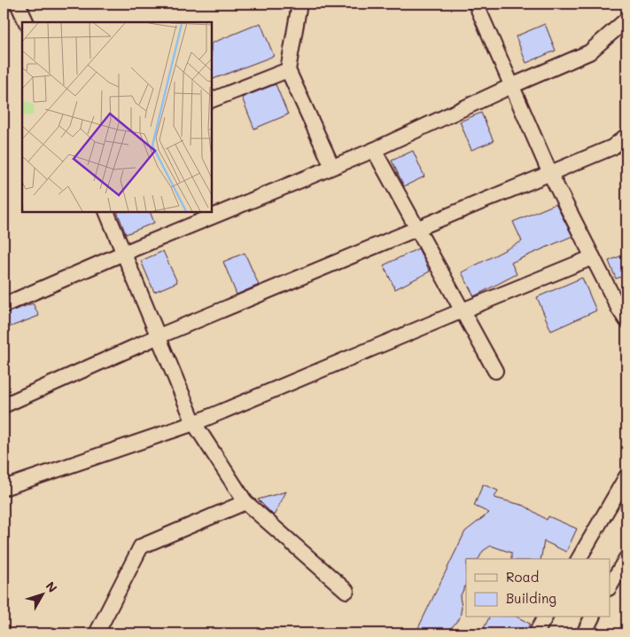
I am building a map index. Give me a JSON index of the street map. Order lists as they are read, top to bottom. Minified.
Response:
{"legend":["Road","Building"],"north":"top right"}
